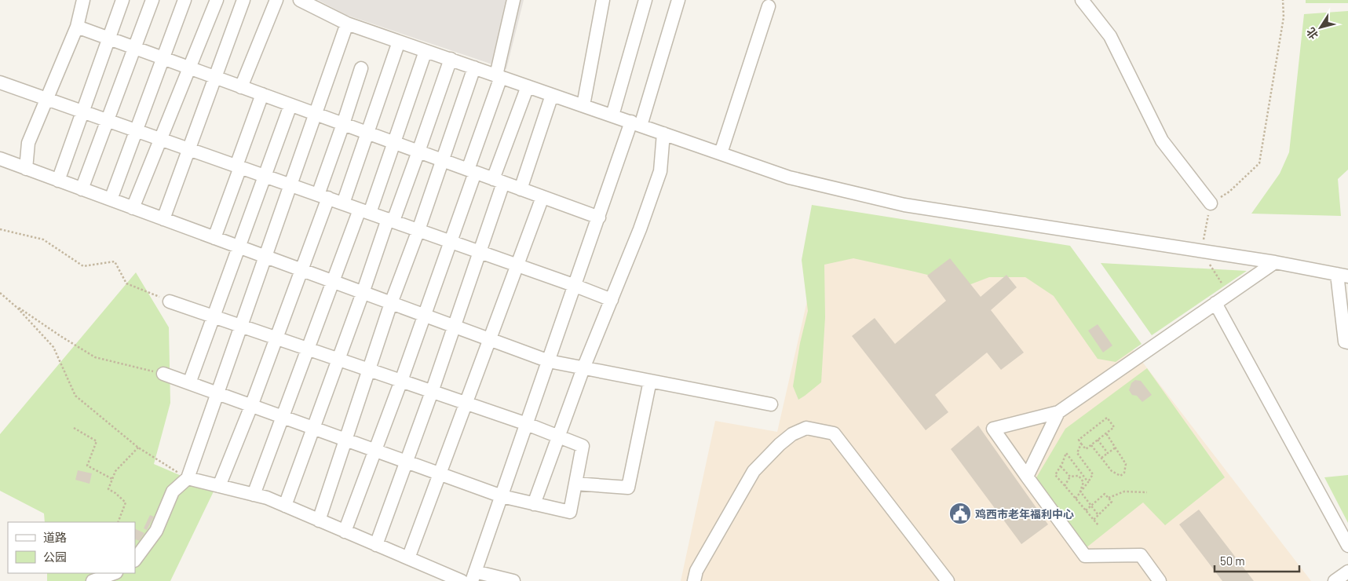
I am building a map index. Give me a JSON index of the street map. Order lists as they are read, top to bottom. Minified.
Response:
{"places":{"public building":["鸡西市老年福利中心"]},"legend":["道路","公园"],"scale_bar":"50 m","north":"bottom left"}
